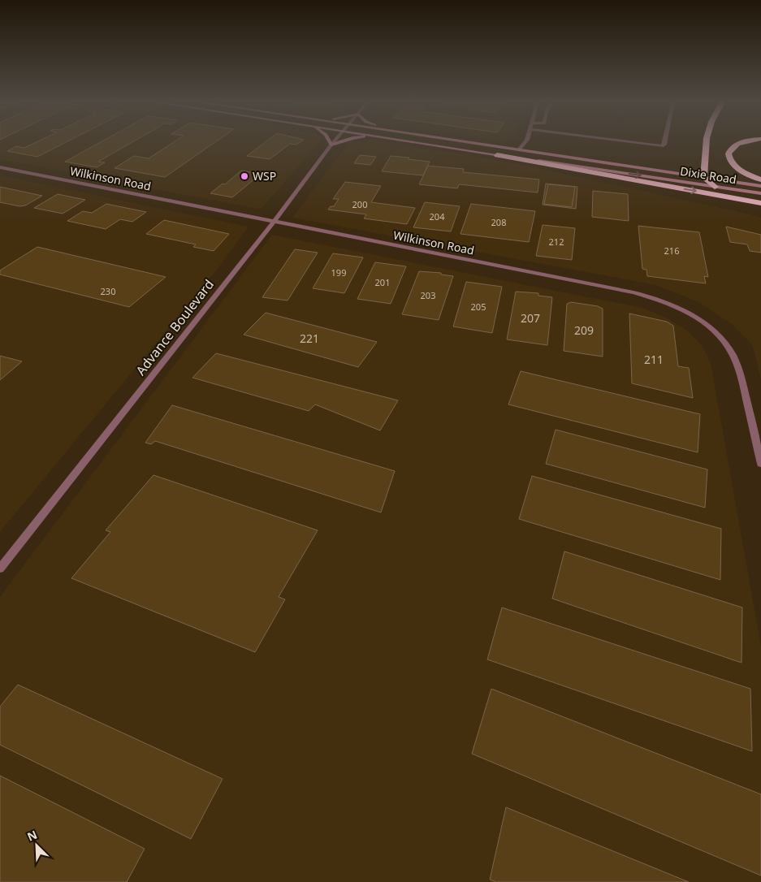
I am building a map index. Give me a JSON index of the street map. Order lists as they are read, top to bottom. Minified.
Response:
{"streets":{"main road":["Dixie Road"],"street":["Wilkinson Road","Advance Boulevard"]},"crossings":[["Wilkinson Road","Advance Boulevard"]],"places":["WSP"],"house_numbers":["200","204","208","212","216","199","201","230","203","205","207","209","221","211"],"north":"top left"}
